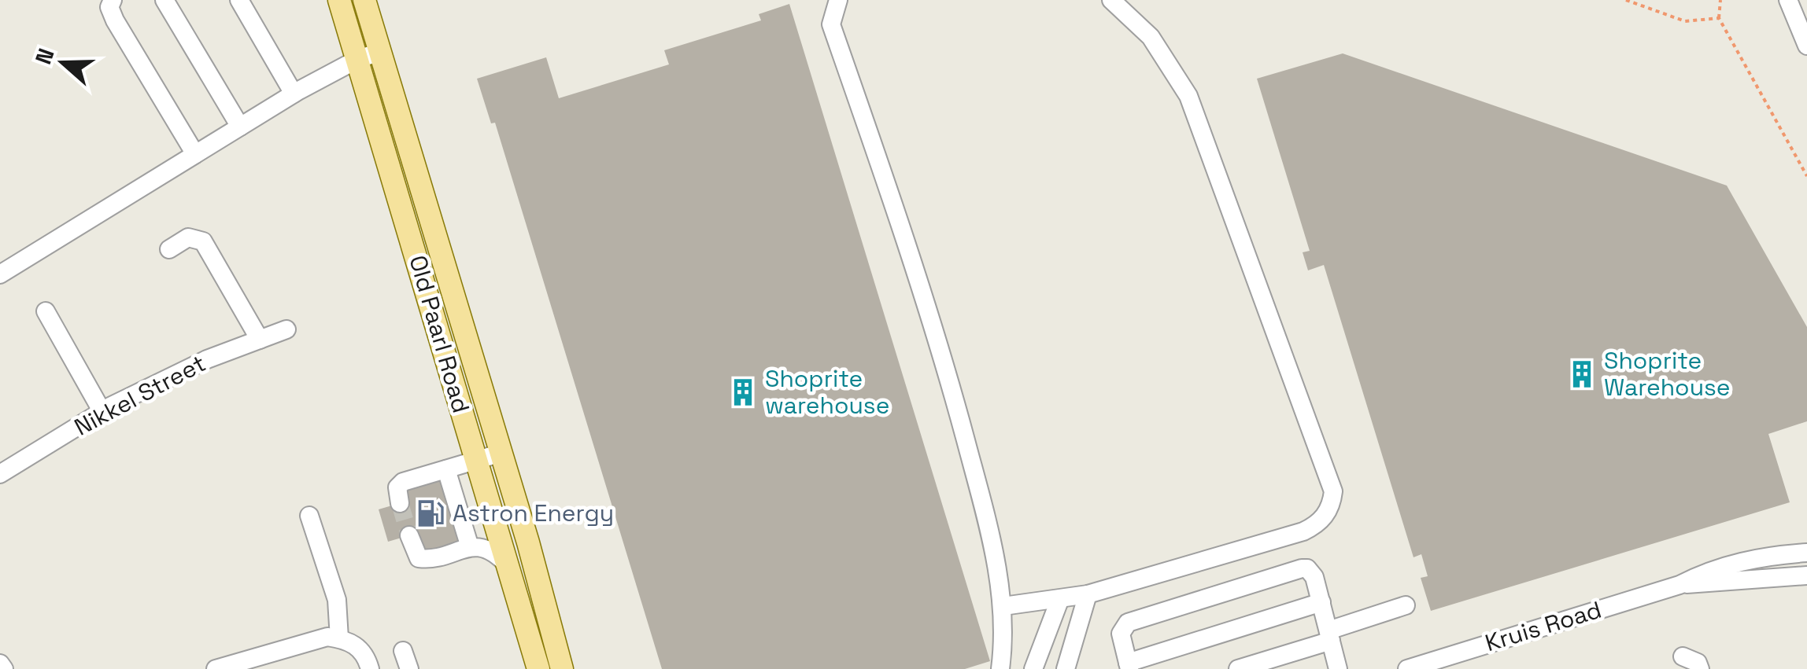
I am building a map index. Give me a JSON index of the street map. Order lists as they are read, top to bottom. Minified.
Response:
{"streets":{"main road":["Old Paarl Road"],"street":["Nikkel Street","Kruis Road"]},"places":{"building":["Shoprite Warehouse","Shoprite warehouse"],"fuel station":["Astron Energy"]},"north":"left"}
